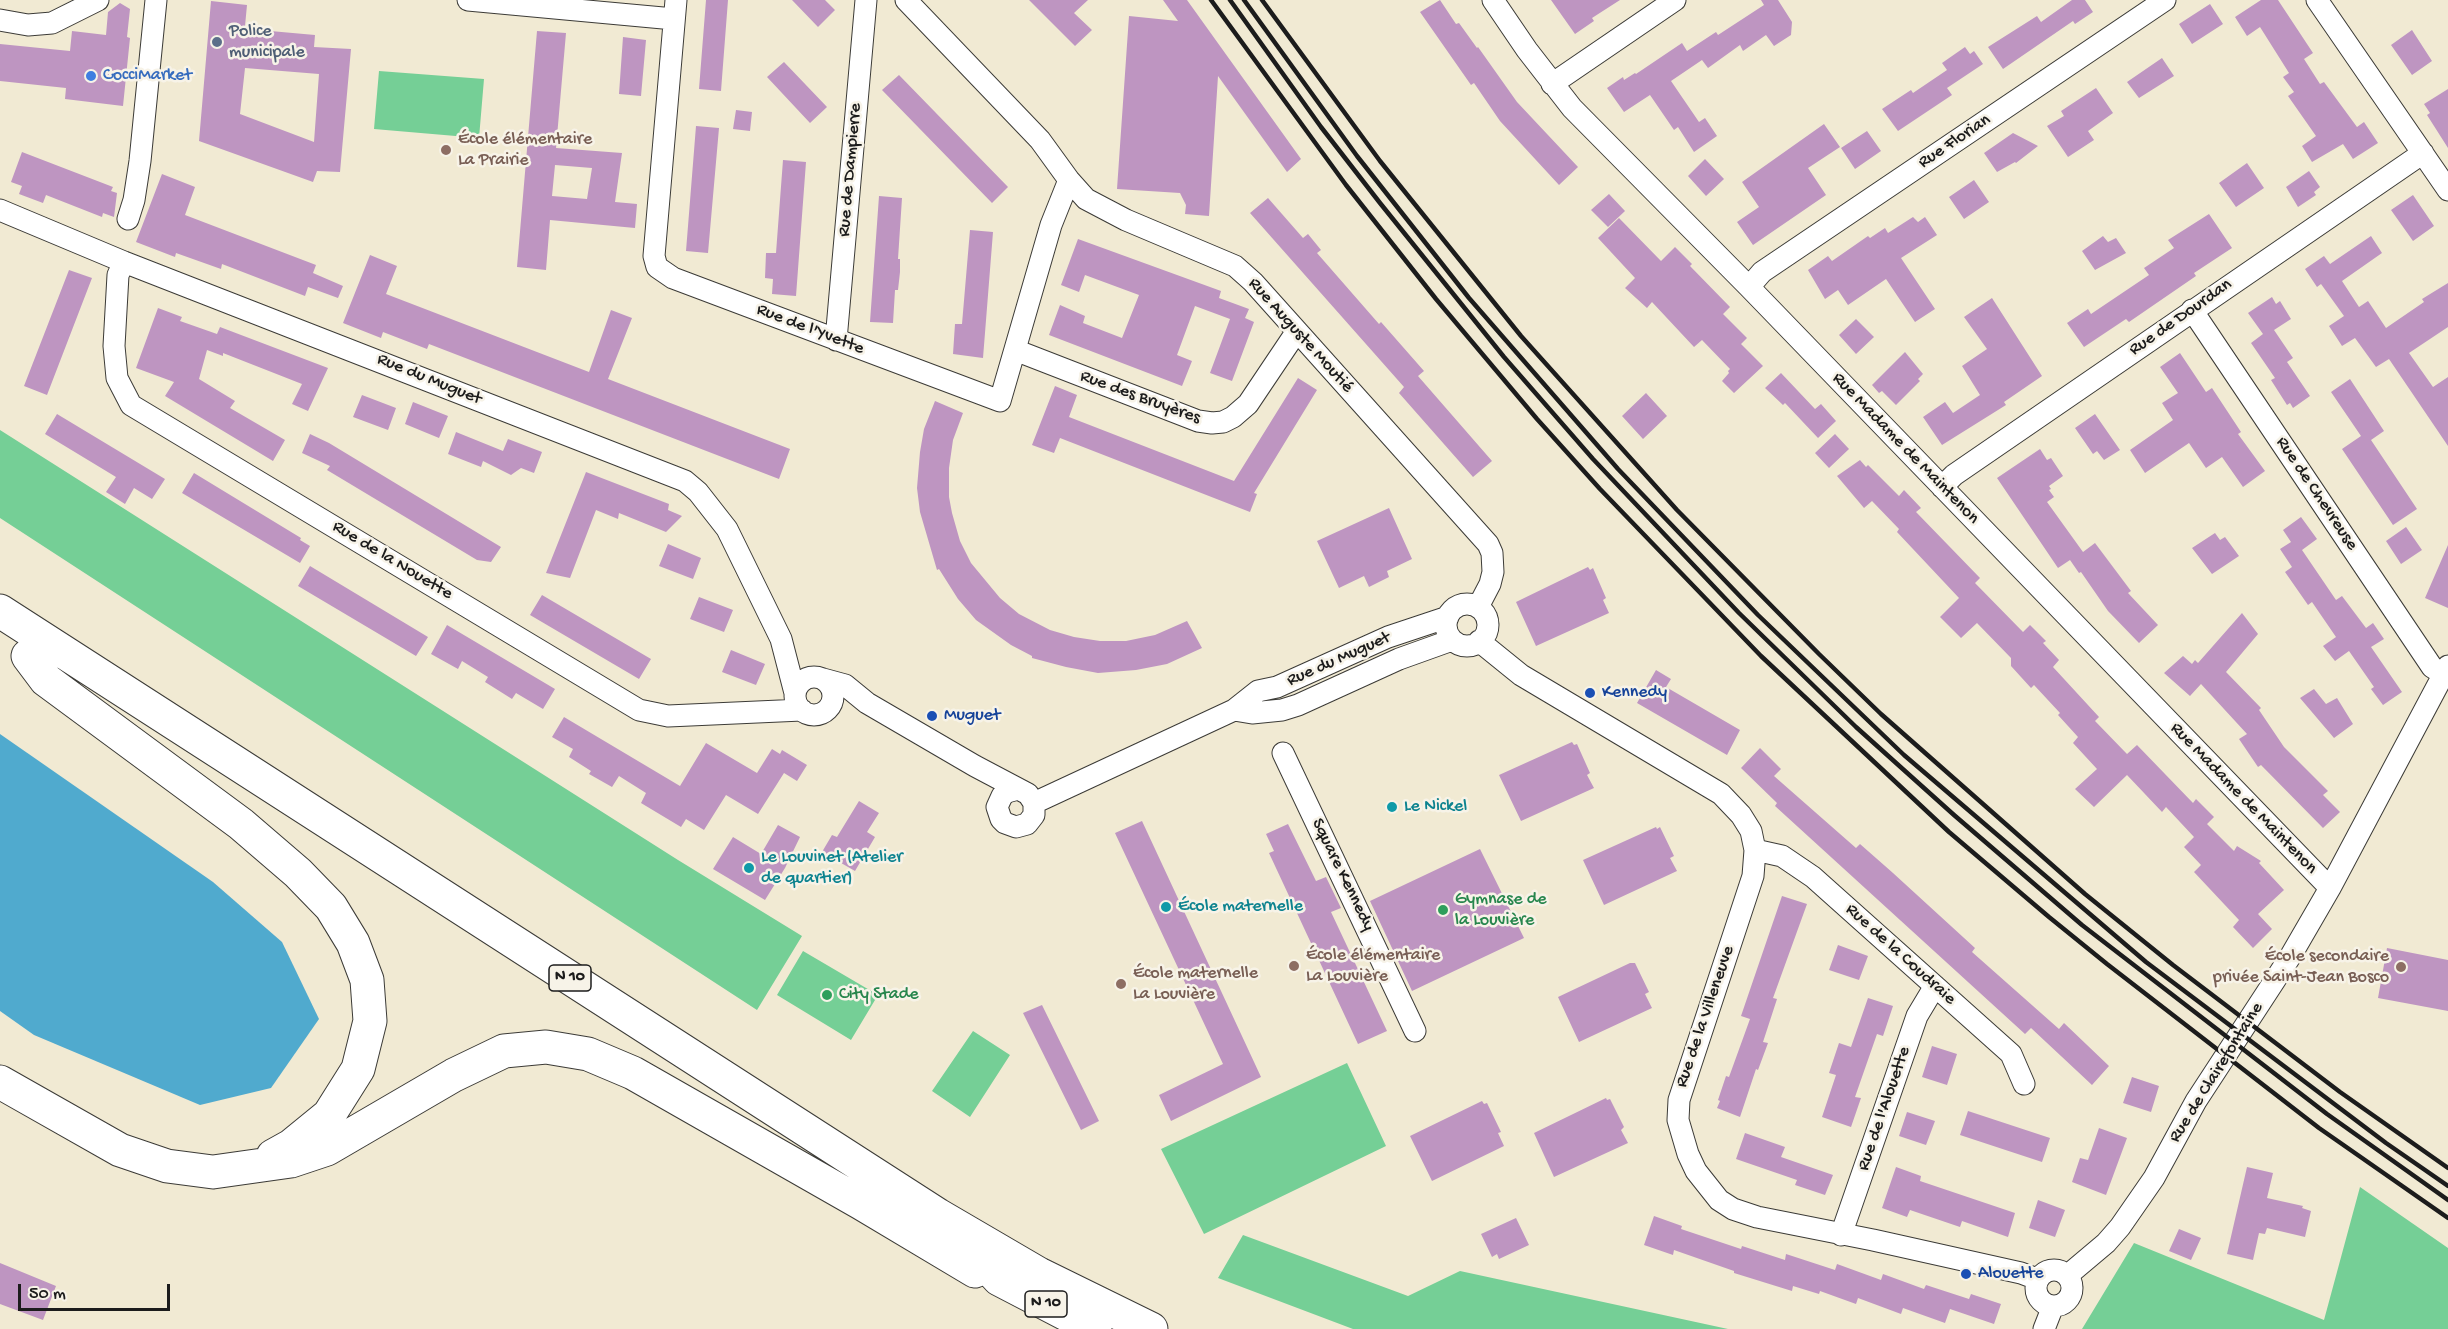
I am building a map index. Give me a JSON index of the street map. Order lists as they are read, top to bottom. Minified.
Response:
{"streets":{"main road":["N 10"],"street":["Rue Florian","Rue de Dampierre","Rue de Dourdan","Rue de l'Yvette","Rue Auguste Moutié","Rue du Muguet","Rue des Bruyères","Rue Madame de Maintenon","Rue de Chevreuse","Rue de la Nouette","Square Kennedy","Rue de la Coudraie","Rue de la Villeneuve","Rue de Clairefontaine","Rue de l'Alouette"]},"crossings":[["Rue Florian","Rue Madame de Maintenon"],["Rue de Dampierre","Rue de l'Yvette"],["Rue de Dourdan","Rue Madame de Maintenon"],["Rue de Dourdan","Rue de Chevreuse"],["Rue de l'Yvette","Rue Auguste Moutié"],["Rue de l'Yvette","Rue des Bruyères"],["Rue Auguste Moutié","Rue du Muguet"],["Rue Auguste Moutié","Rue des Bruyères"],["Rue Auguste Moutié","Rue de la Villeneuve"],["Rue du Muguet","Rue de la Nouette"],["Rue du Muguet","Rue de la Villeneuve"],["Rue Madame de Maintenon","Rue de Clairefontaine"],["Rue de Chevreuse","Rue de Clairefontaine"],["Rue de la Coudraie","Rue de la Villeneuve"],["Rue de la Coudraie","Rue de l'Alouette"],["Rue de la Villeneuve","Rue de Clairefontaine"],["Rue de la Villeneuve","Rue de l'Alouette"]],"places":["Police municipale","CocciMarket","École élémentaire La Prairie","Kennedy","Muguet","Le Nickel","Le Louvinet (Atelier de quartier)","École maternelle","Gymnase de la Louvière","École élémentaire La Louvière","École secondaire privée Saint-Jean Bosco","École maternelle La Louvière","City Stade","Alouette"],"scale_bar":"50 m"}
